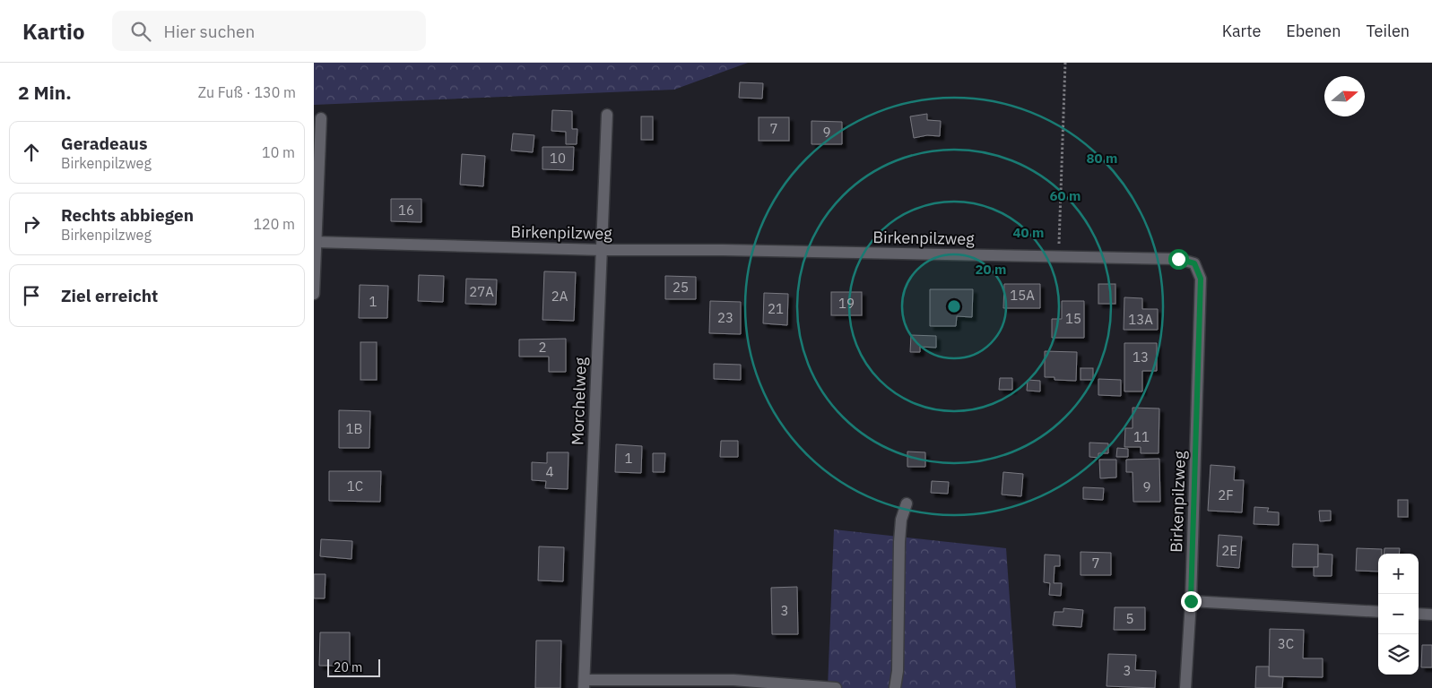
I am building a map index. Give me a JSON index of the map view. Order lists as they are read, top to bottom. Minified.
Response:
{"streets":{"street":["Birkenpilzweg","Morchelweg"]},"crossings":[["Birkenpilzweg","Morchelweg"]],"house_numbers":["7","9","10","16","25","27A","15A","2A","1","19","21","23","15","13A","2","13","1B","11","1","4","1C","9","2F","2E","7","3","5","3C","3"],"scale_bar":"20 m","north":"right","page":{"header":"Kartio","search":"Hier suchen","nav":["Karte","Ebenen","Teilen"],"heading":["2 Min.","Zu Fuß · 130 m"],"list":[["Geradeaus","Birkenpilzweg","10 m"],["Rechts abbiegen","Birkenpilzweg","120 m"],"Ziel erreicht"],"map_buttons":["+","−"],"scale":"20 m"},"rings":["80 m","60 m","40 m","20 m"]}
